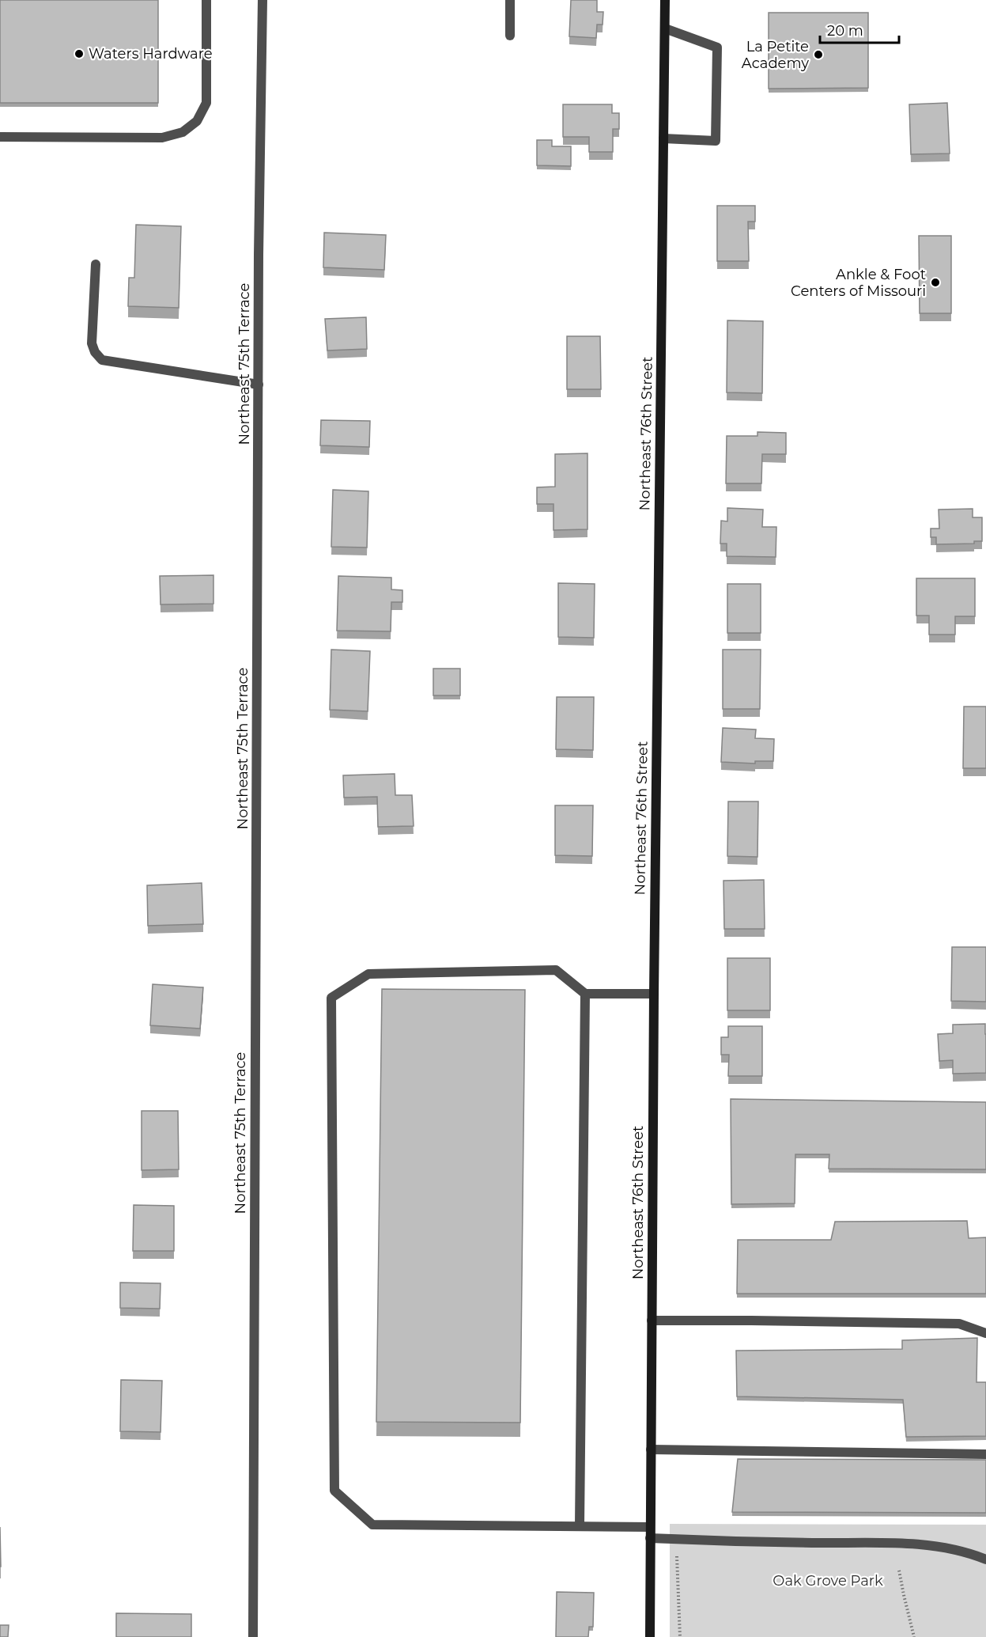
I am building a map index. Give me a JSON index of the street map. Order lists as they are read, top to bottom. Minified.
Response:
{"streets":{"street":["Northeast 75th Terrace","Northeast 76th Street"]},"parks":["Oak Grove Park"],"places":["Waters Hardware","La Petite Academy","Ankle & Foot Centers of Missouri"],"scale_bar":"20 m"}
